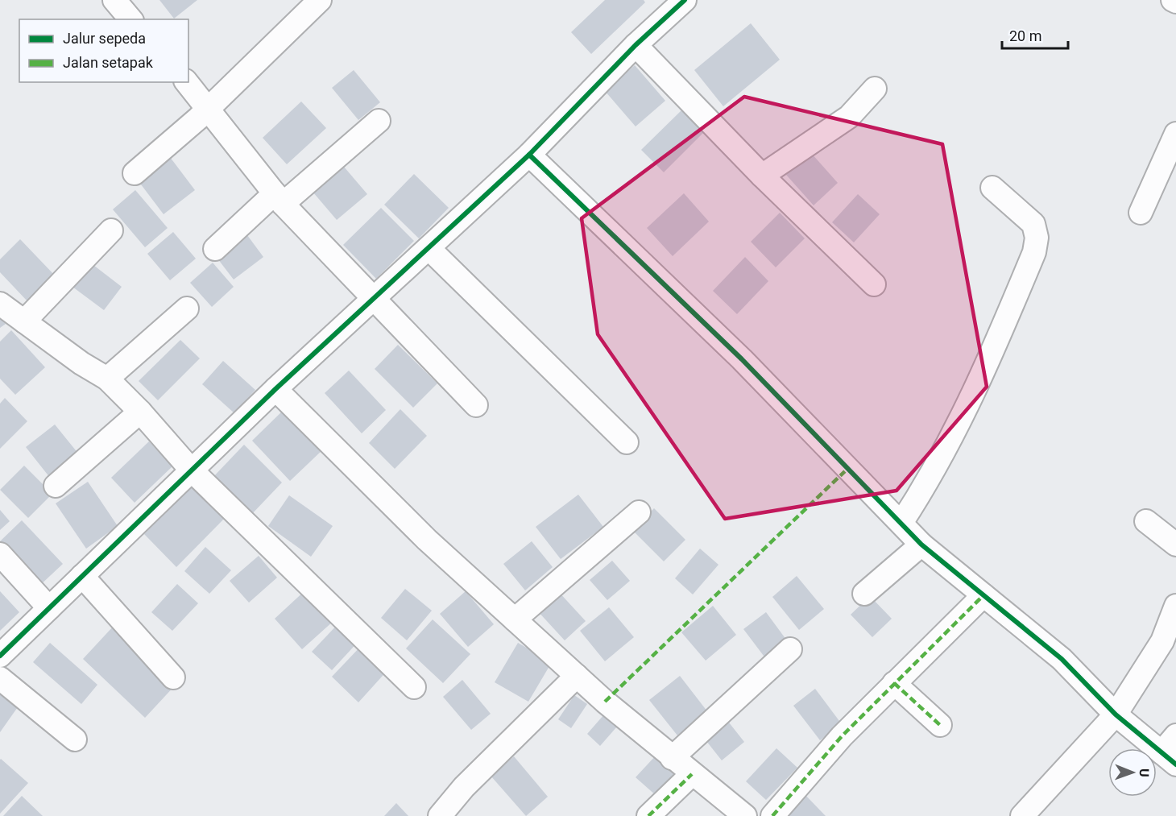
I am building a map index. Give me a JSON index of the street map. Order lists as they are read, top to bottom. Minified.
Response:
{"legend":["Jalur sepeda","Jalan setapak"],"scale_bar":"20 m","north":"right"}
